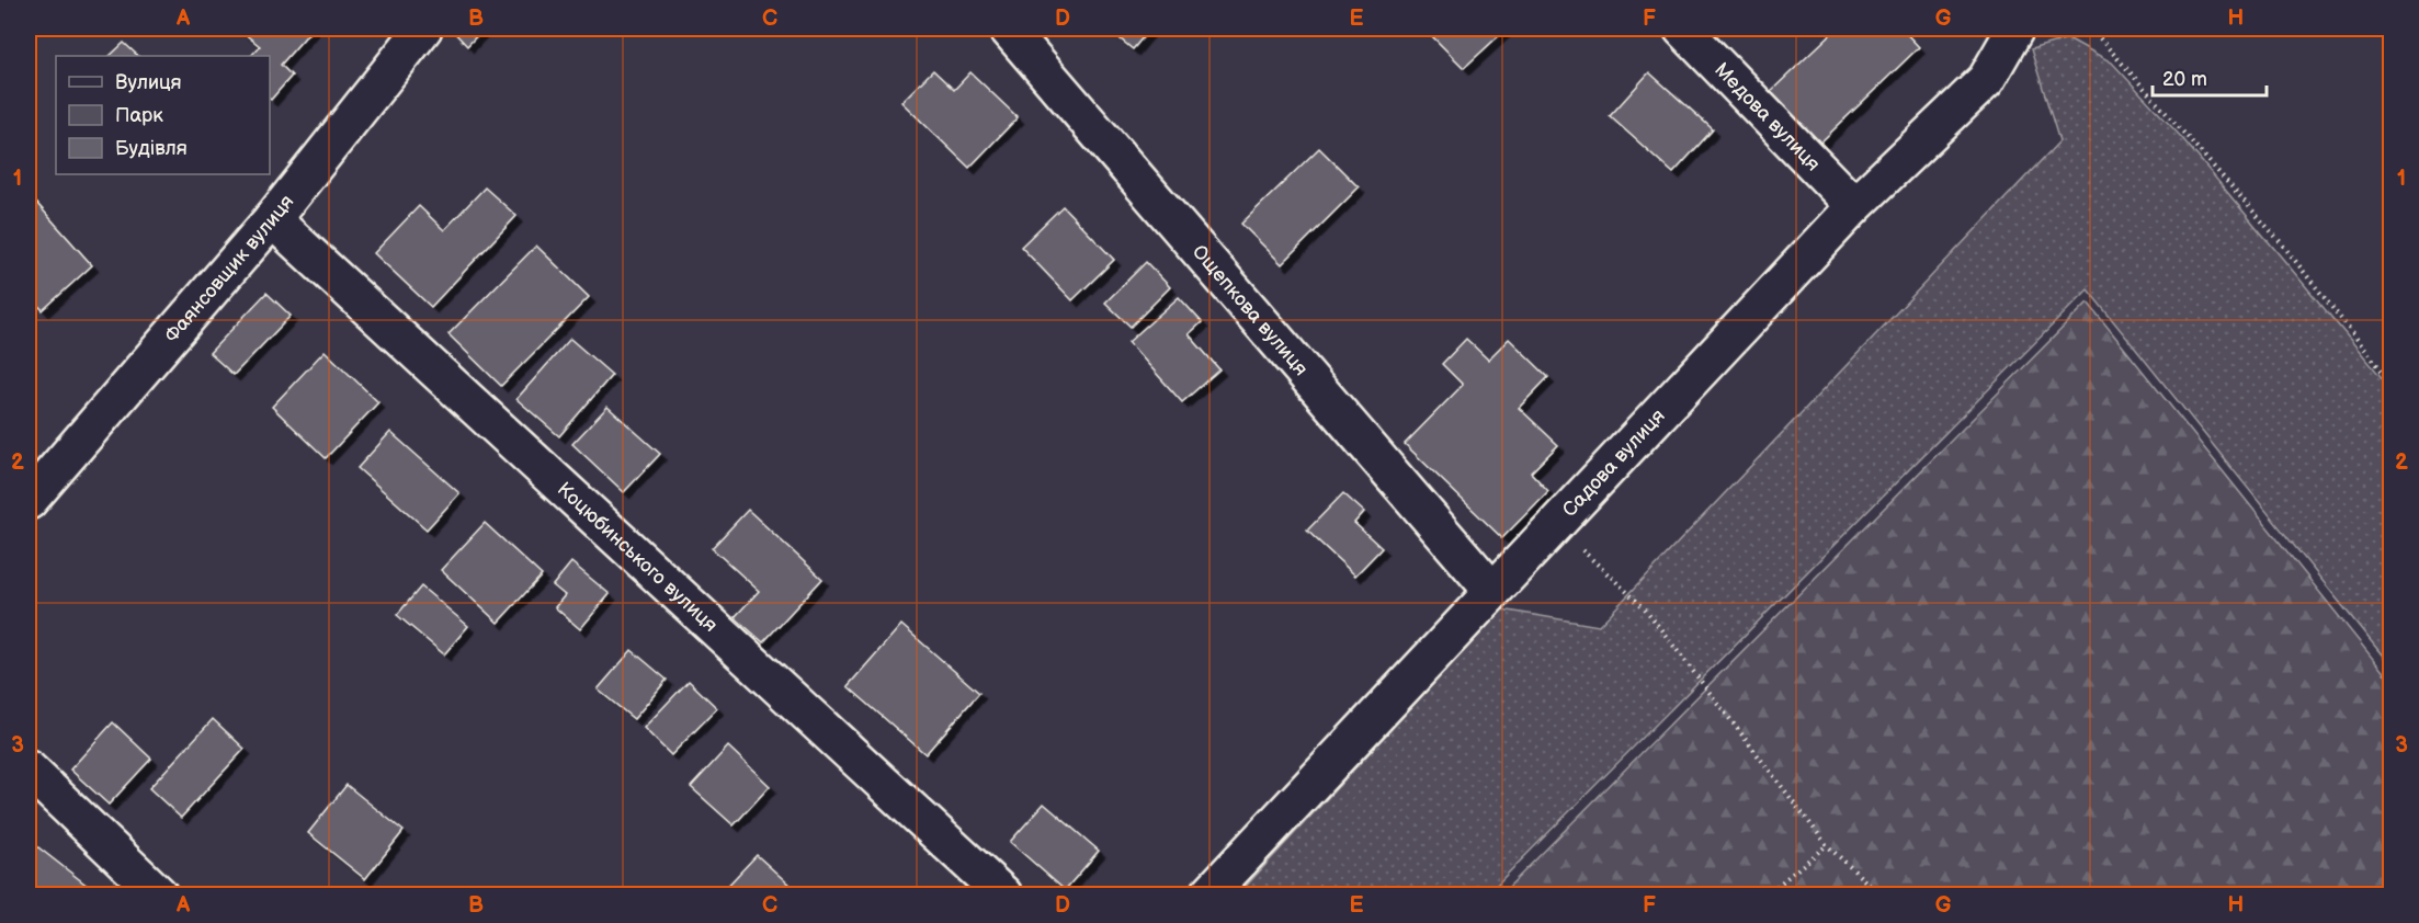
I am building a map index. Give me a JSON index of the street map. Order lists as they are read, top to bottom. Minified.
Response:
{"streets":{"street":["Медова вулиця","Фаянсовщик вулиця","Ощепкова вулиця","Садова вулиця","Коцюбинського вулиця"]},"crossings":[["Медова вулиця","Садова вулиця"],["Фаянсовщик вулиця","Коцюбинського вулиця"],["Ощепкова вулиця","Садова вулиця"]],"legend":["Вулиця","Парк","Будівля"],"scale_bar":"20 m","grid":{"columns":["A","B","C","D","E","F","G","H"],"rows":["1","2","3"]}}
